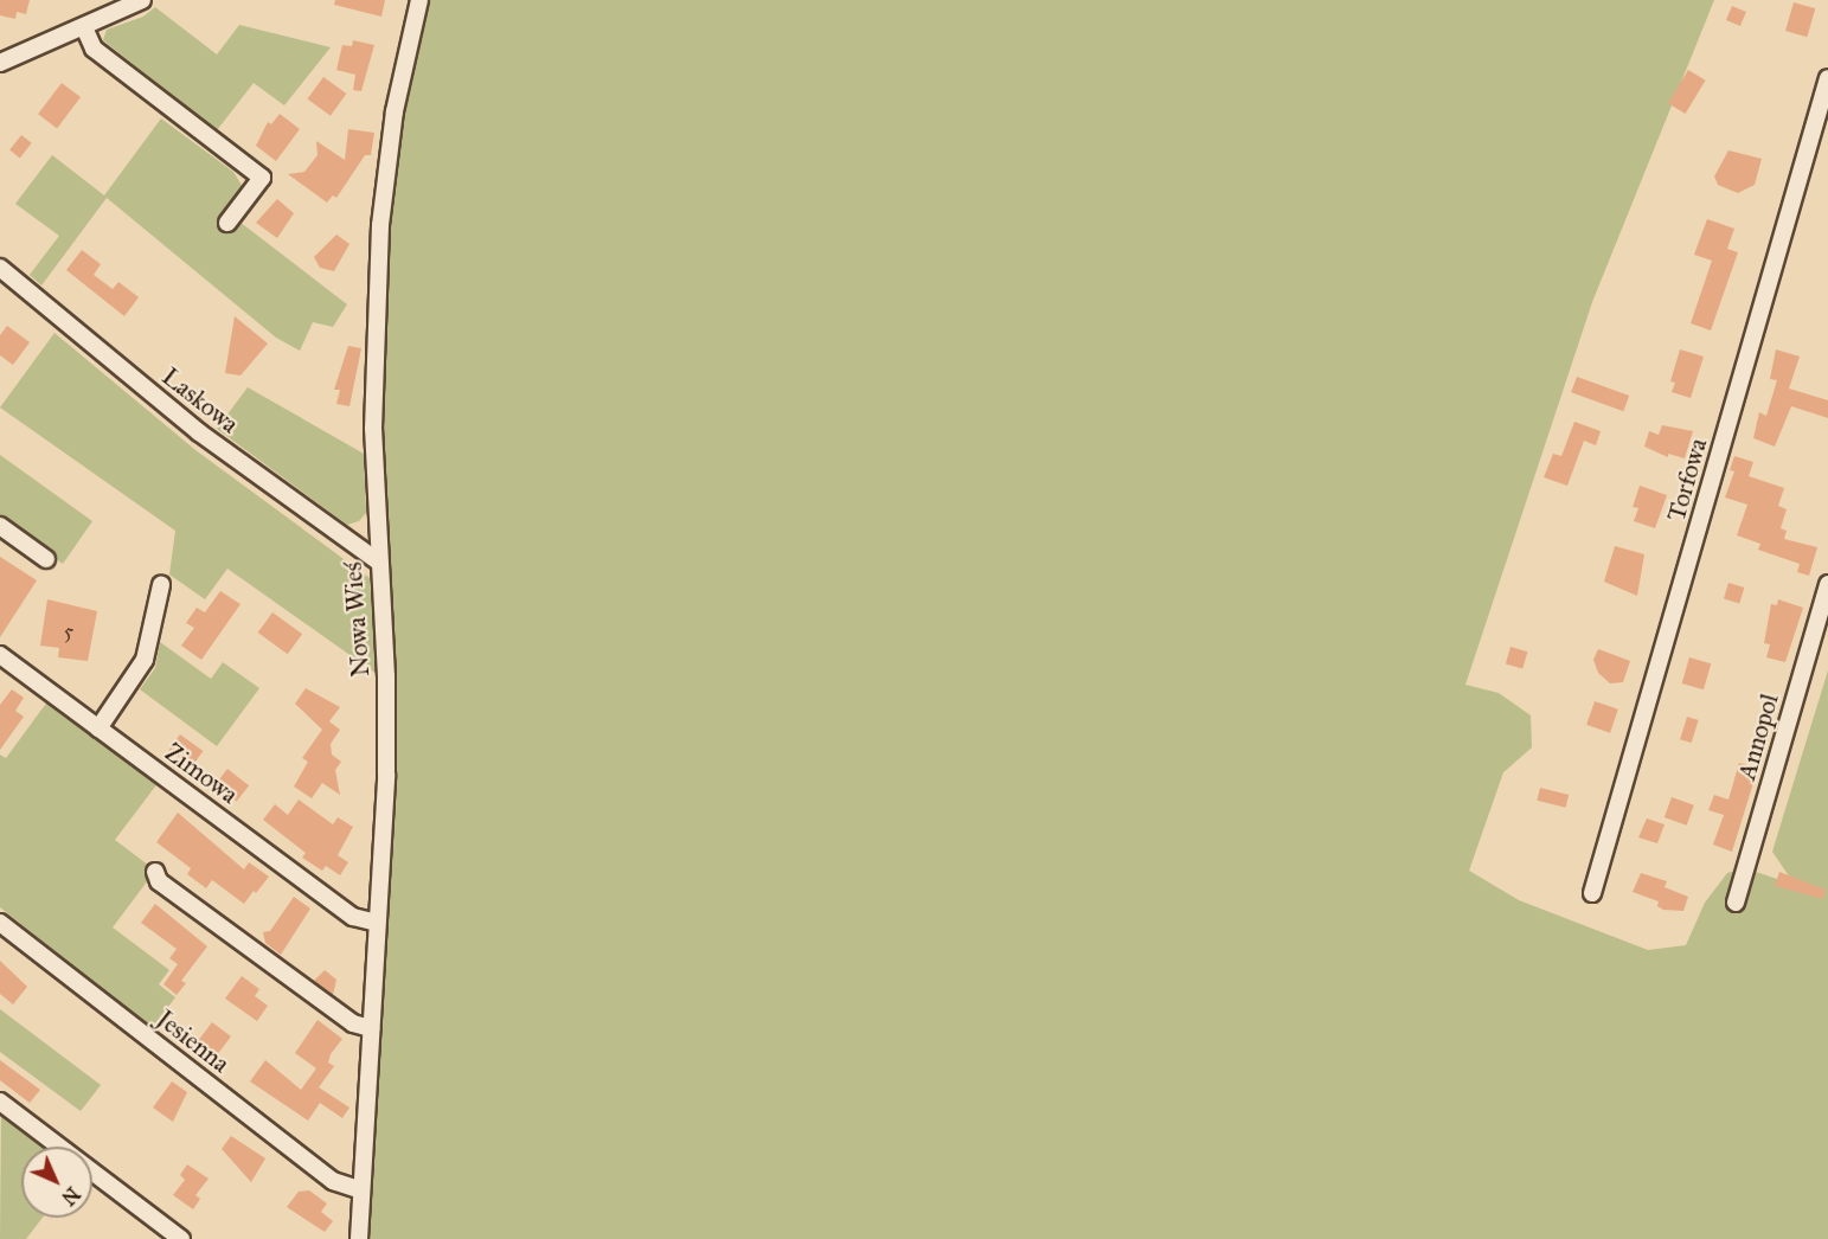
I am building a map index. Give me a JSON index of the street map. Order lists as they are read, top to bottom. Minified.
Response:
{"streets":{"street":["Laskowa","Torfowa","Nowa Wieś","Annopol","Zimowa","Jesienna"]},"crossings":[["Laskowa","Nowa Wieś"],["Nowa Wieś","Zimowa"],["Nowa Wieś","Jesienna"]],"house_numbers":["5"],"north":"bottom right"}
